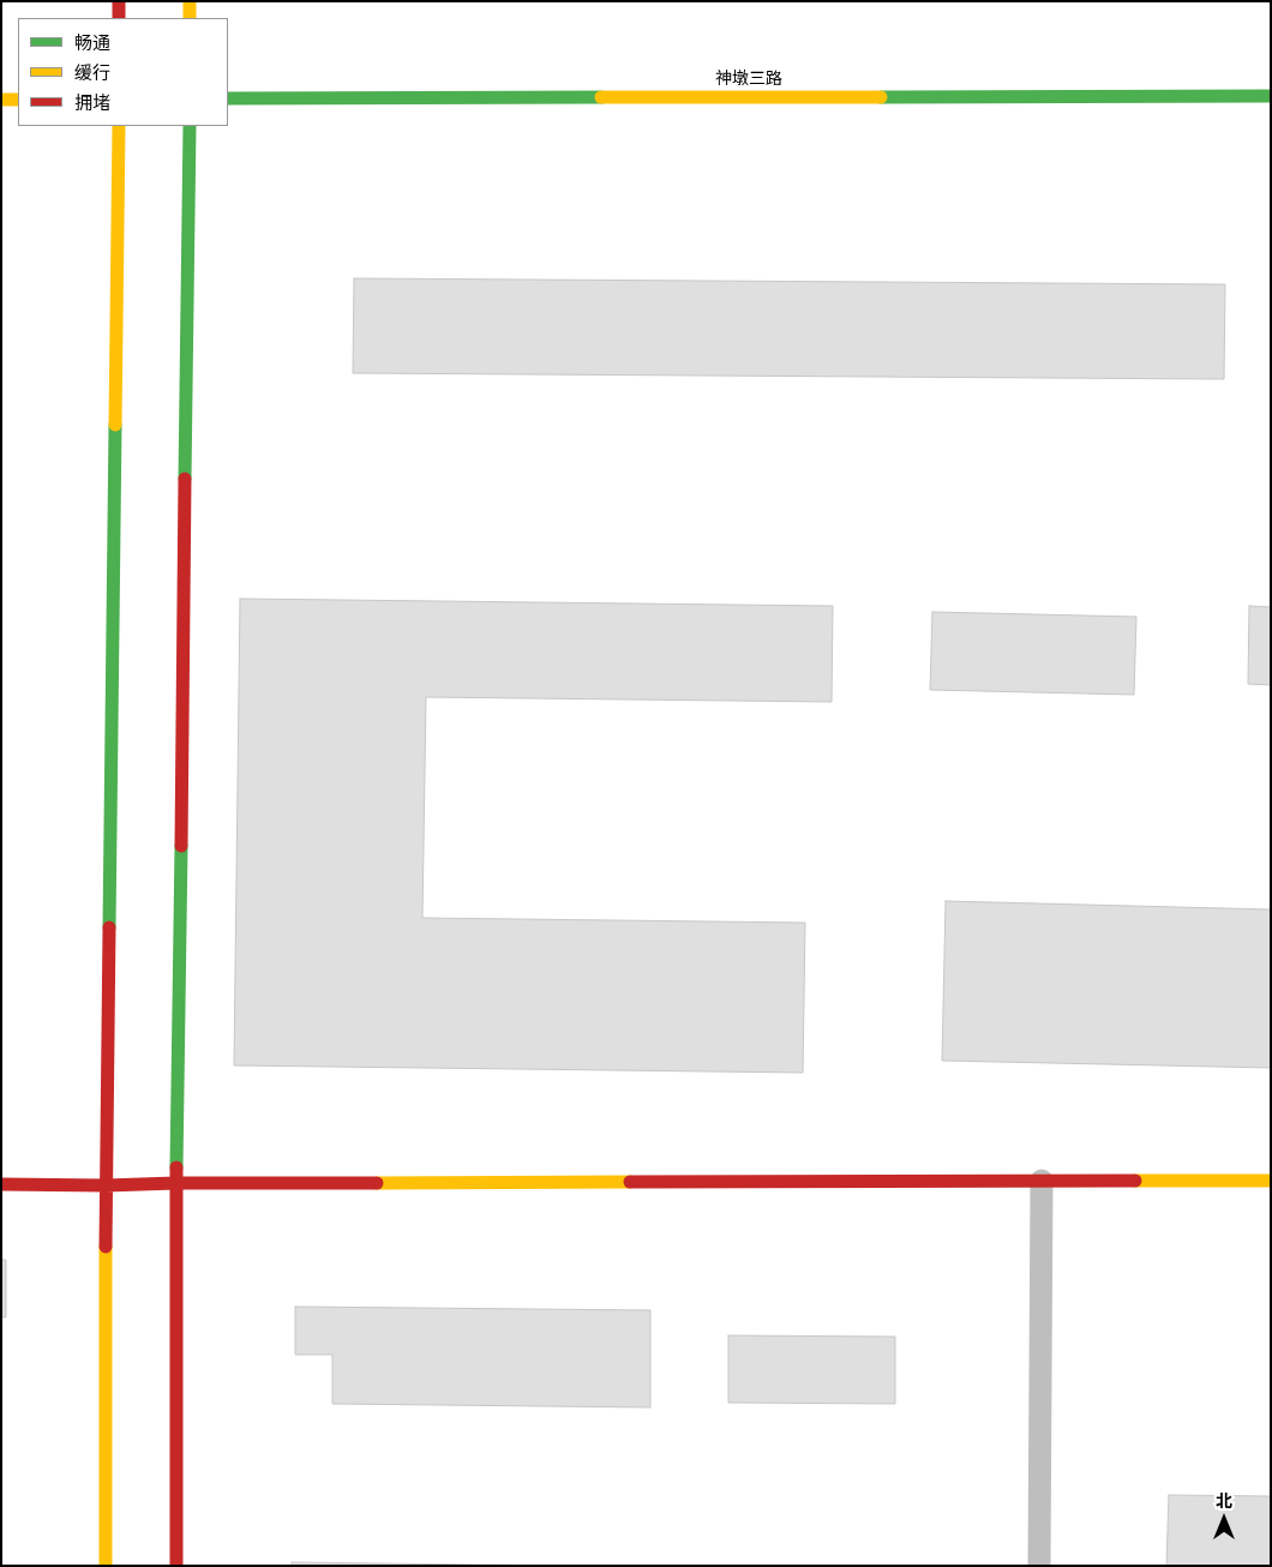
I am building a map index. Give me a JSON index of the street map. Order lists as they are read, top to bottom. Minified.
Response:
{"streets":{"street":["神墩三路"]},"legend":["畅通","缓行","拥堵"],"north":"top"}
